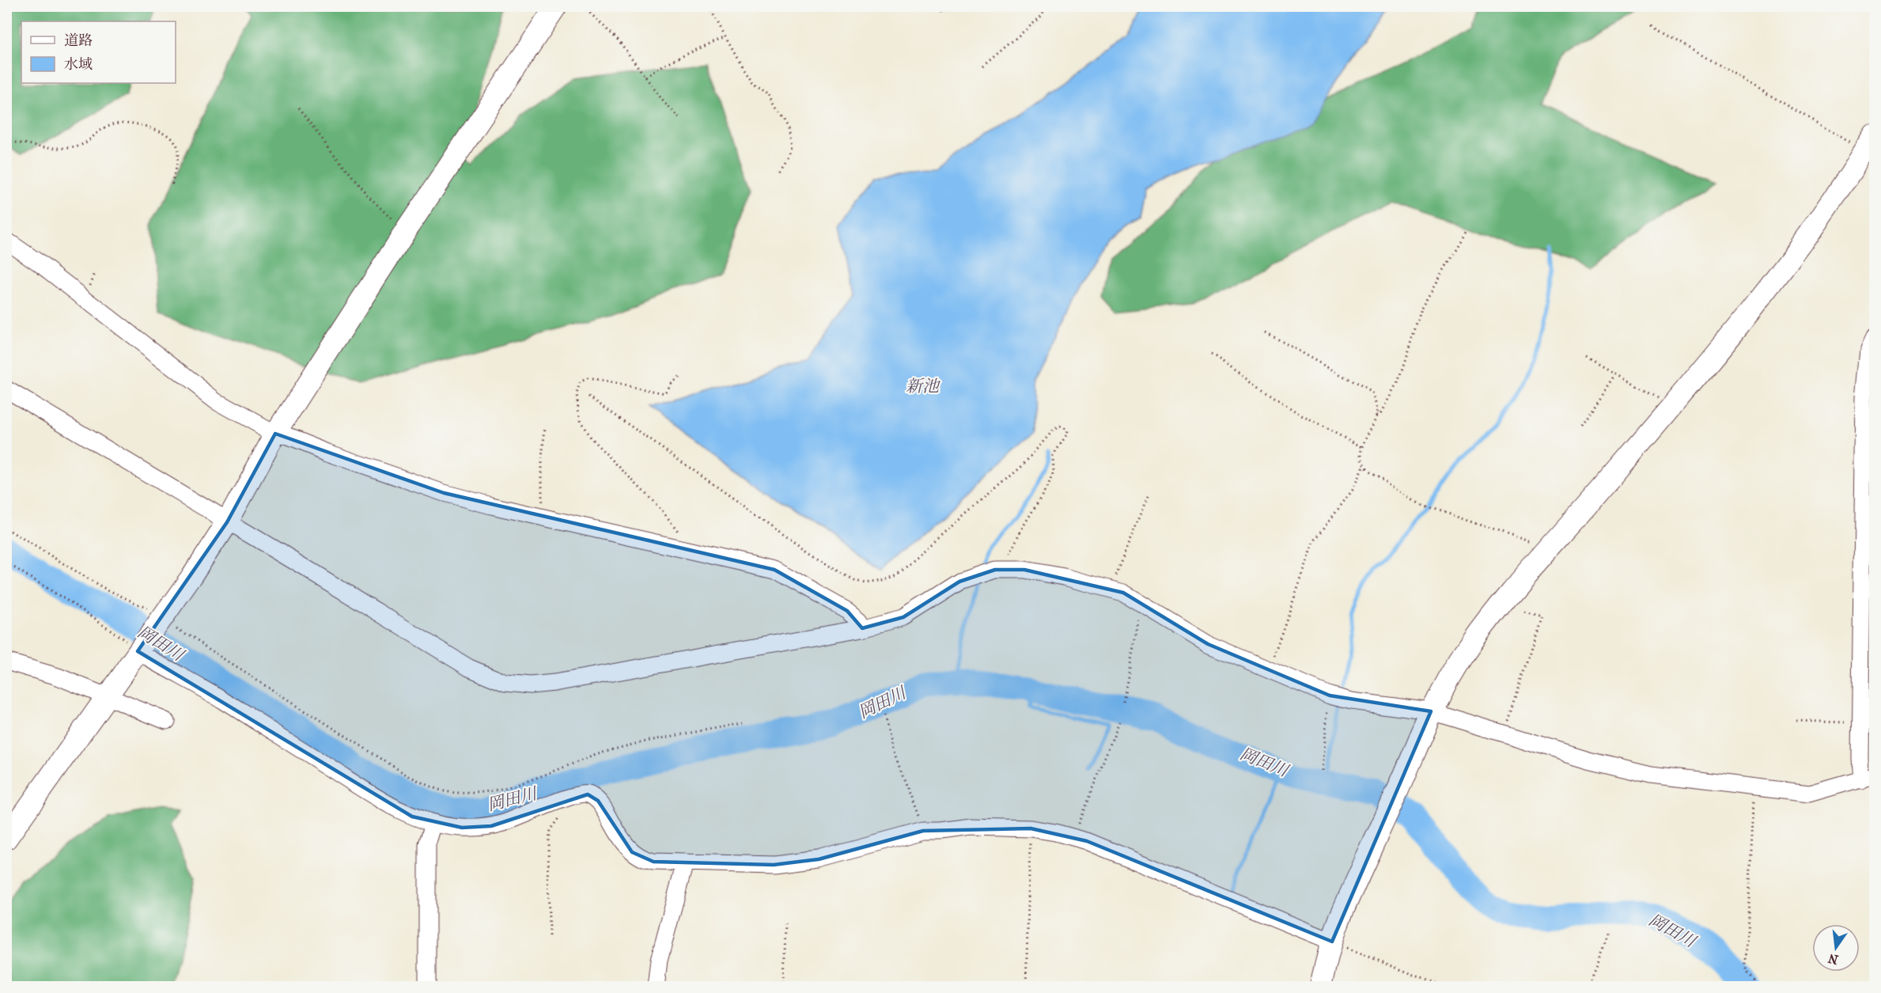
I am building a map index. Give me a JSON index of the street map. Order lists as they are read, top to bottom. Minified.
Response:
{"water":["新池","岡田川"],"legend":["道路","水域"],"north":"bottom"}
